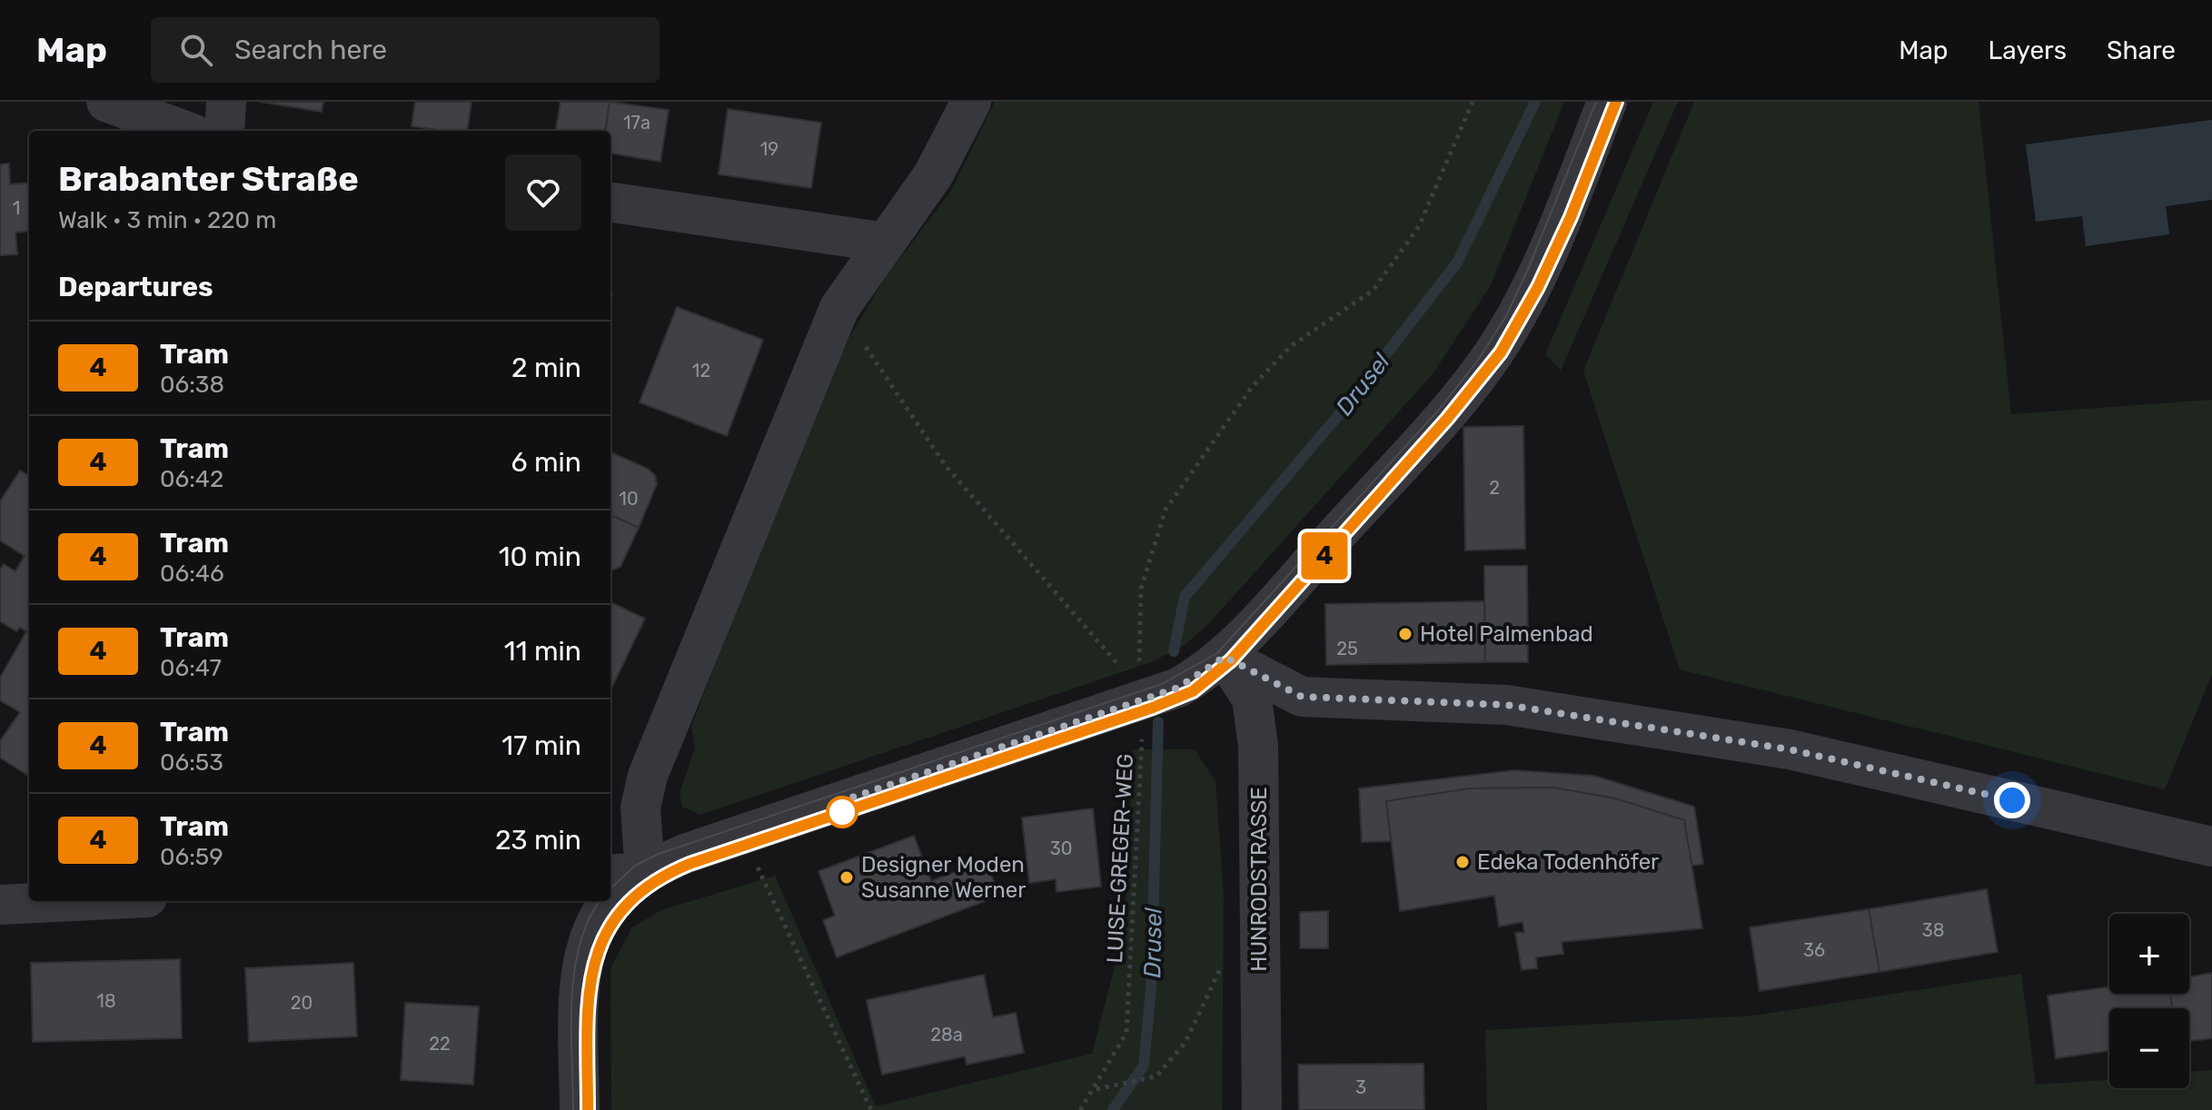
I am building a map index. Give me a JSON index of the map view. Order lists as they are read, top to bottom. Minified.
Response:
{"streets":{"street":["HUNRODSTRASSE"],"path":["LUISE-GREGER-WEG"]},"water":["Drusel"],"places":["Hotel Palmenbad","Edeka Todenhöfer","Designer Moden Susanne Werner"],"lines":["tram line 4"],"house_numbers":["17a","19","1","12","2","10","25","30","38","36","18","20","28a","22","3"],"page":{"header":"Map","search":"Search here","nav":["Map","Layers","Share"],"on_map":"4","heading":[["Brabanter Straße","Walk · 3 min · 220 m"],"Departures"],"list":[{"mark":"4","name":"Tram","note":"06:38","value":"2 min"},{"mark":"4","name":"Tram","note":"06:42","value":"6 min"},{"mark":"4","name":"Tram","note":"06:46","value":"10 min"},{"mark":"4","name":"Tram","note":"06:47","value":"11 min"},{"mark":"4","name":"Tram","note":"06:53","value":"17 min"},{"mark":"4","name":"Tram","note":"06:59","value":"23 min"}],"map_buttons":["+","−"]}}
